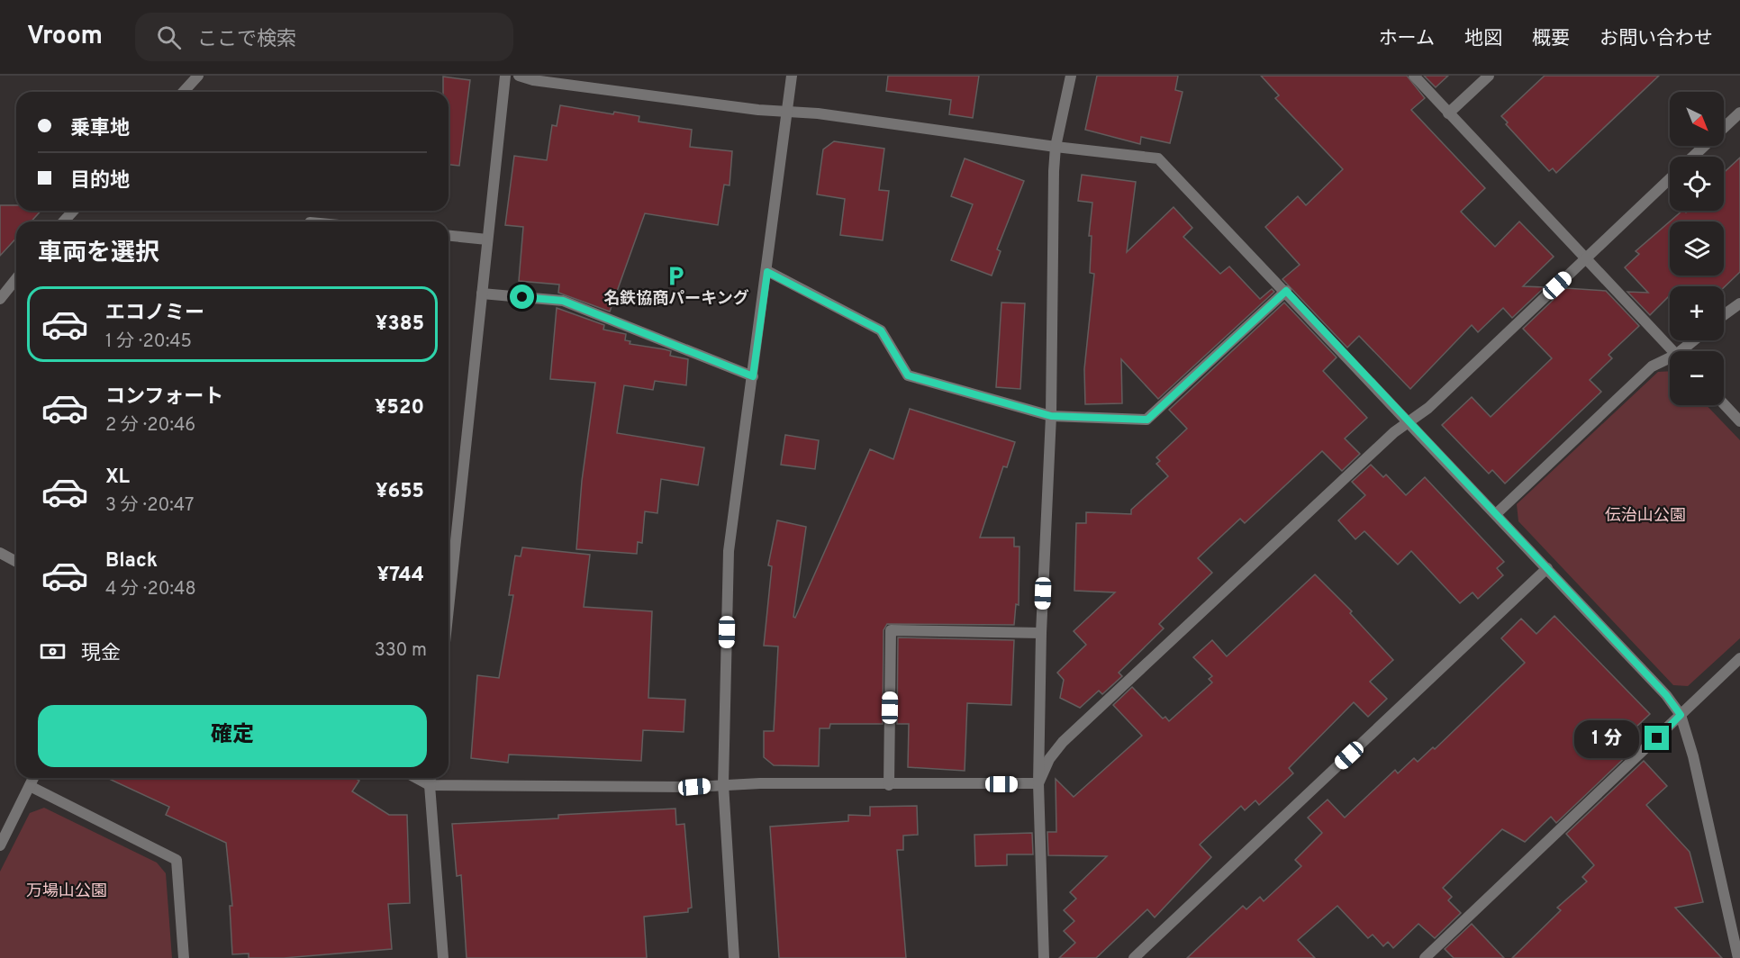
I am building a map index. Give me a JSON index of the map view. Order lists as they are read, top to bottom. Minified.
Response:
{"parks":["伝治山公園","万場山公園"],"places":{"parking":["名鉄協商パーキング"]},"north":"bottom right","page":{"header":"Vroom","search":"ここで検索","nav":["ホーム","地図","概要","お問い合わせ"],"map_buttons":["+","−"],"banner":["乗車地","目的地"],"heading":"車両を選択","list":[{"name":"エコノミー","note":"1 分 · 20:45","value":"¥385"},{"name":"コンフォート","note":"2 分 · 20:46","value":"¥520"},{"name":"XL","note":"3 分 · 20:47","value":"¥655"},{"name":"Black","note":"4 分 · 20:48","value":"¥744"}],"pay":["現金","330 m"],"buttons":"確定","bubble":"1 分"}}
